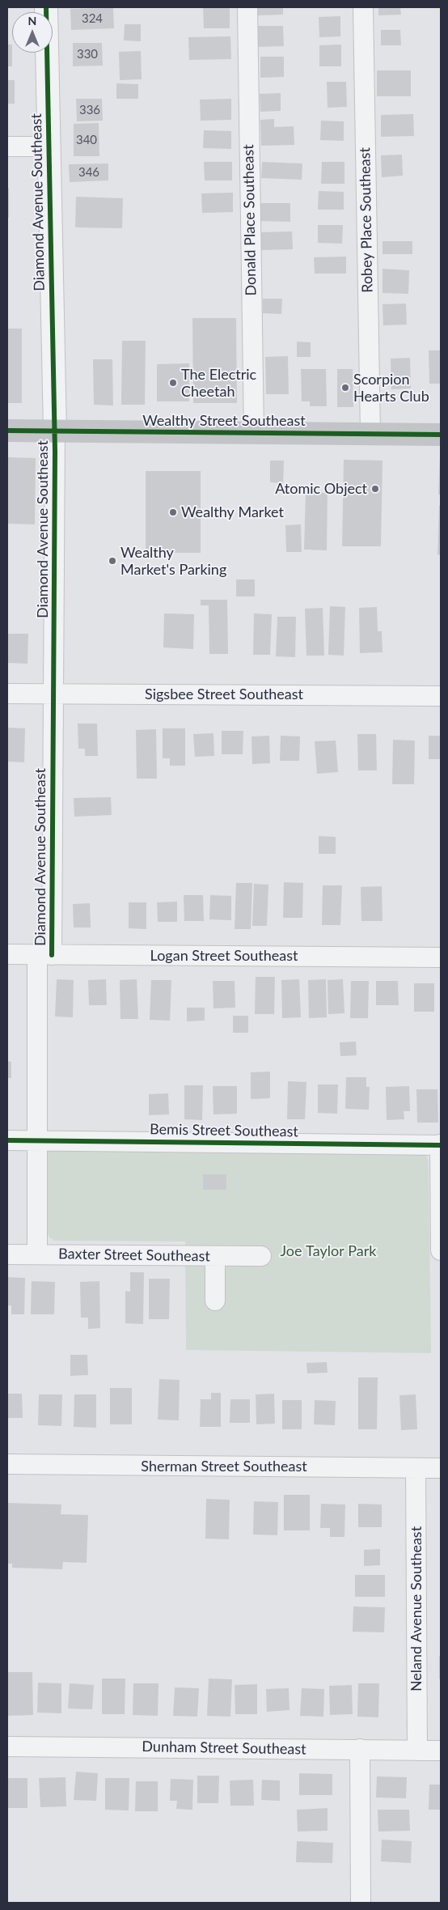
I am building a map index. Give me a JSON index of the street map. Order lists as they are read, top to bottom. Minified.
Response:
{"streets":{"main road":["Wealthy Street Southeast"],"street":["Diamond Avenue Southeast","Donald Place Southeast","Robey Place Southeast","Sigsbee Street Southeast","Logan Street Southeast","Bemis Street Southeast","Baxter Street Southeast","Sherman Street Southeast","Neland Avenue Southeast","Dunham Street Southeast"]},"crossings":[["Diamond Avenue Southeast","Wealthy Street Southeast"],["Diamond Avenue Southeast","Sigsbee Street Southeast"],["Diamond Avenue Southeast","Logan Street Southeast"],["Diamond Avenue Southeast","Bemis Street Southeast"],["Diamond Avenue Southeast","Baxter Street Southeast"],["Donald Place Southeast","Wealthy Street Southeast"],["Robey Place Southeast","Wealthy Street Southeast"],["Sherman Street Southeast","Neland Avenue Southeast"],["Neland Avenue Southeast","Dunham Street Southeast"]],"parks":["Joe Taylor Park"],"places":["The Electric Cheetah","Scorpion Hearts Club","Atomic Object","Wealthy Market","Wealthy Market's Parking"],"house_numbers":["324","330","336","340","346"],"north":"top"}
